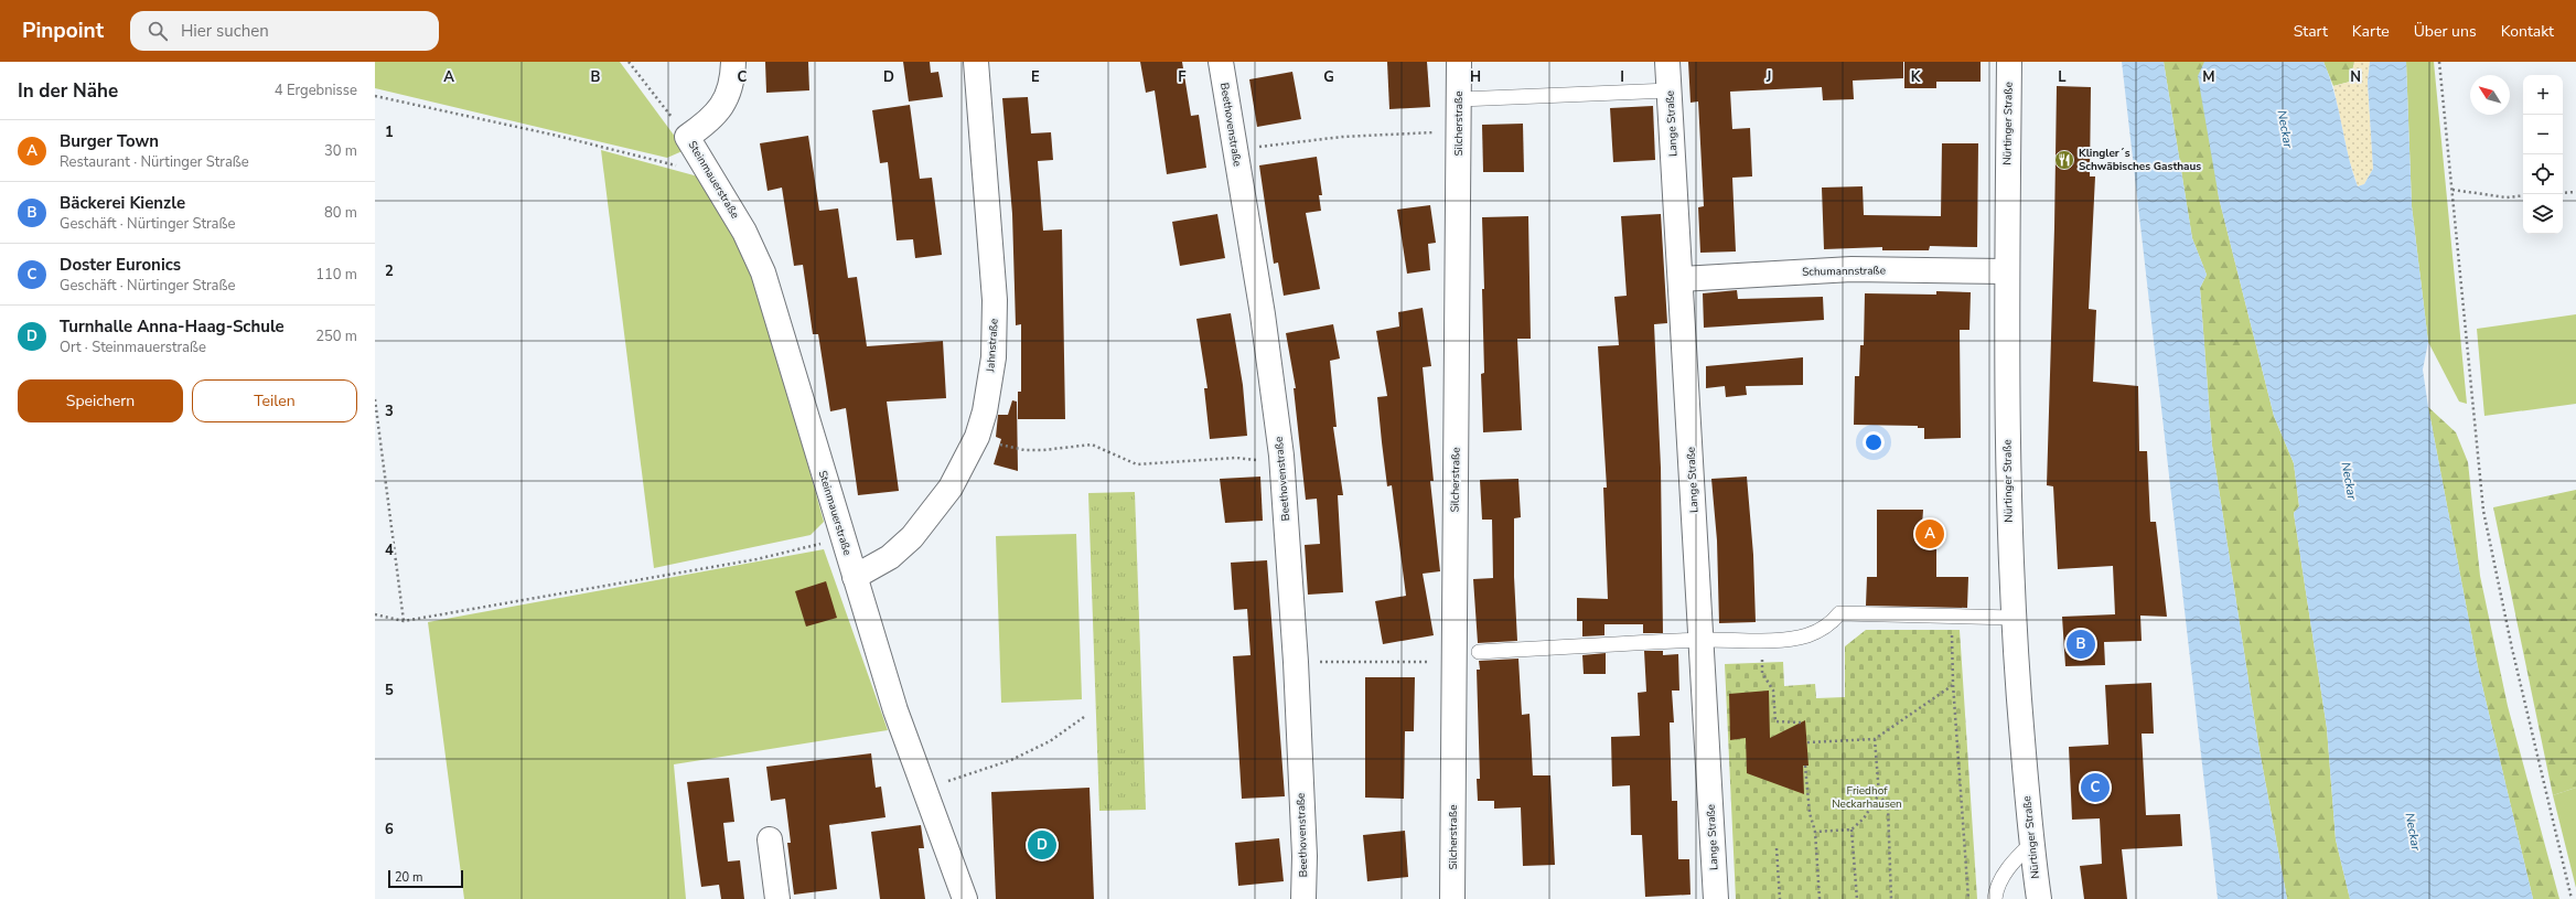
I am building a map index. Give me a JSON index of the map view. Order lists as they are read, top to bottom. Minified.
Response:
{"streets":{"street":["Silcherstraße","Lange Straße","Nürtinger Straße","Beethovenstraße","Steinmauerstraße","Schumannstraße","Jahnstraße"]},"crossings":[["Lange Straße","Schumannstraße"],["Nürtinger Straße","Schumannstraße"],["Steinmauerstraße","Jahnstraße"]],"water":["Neckar"],"parks":["Friedhof Neckarhausen"],"places":{"restaurant":["Klingler´s Schwäbisches Gasthaus"]},"scale_bar":"20 m","north":"top left","page":{"header":"Pinpoint","search":"Hier suchen","nav":["Start","Karte","Über uns","Kontakt"],"heading":["In der Nähe","4 Ergebnisse"],"map_buttons":["+","−"],"list":[{"mark":"A","name":"Burger Town","note":"Restaurant · Nürtinger Straße","value":"30 m"},{"mark":"B","name":"Bäckerei Kienzle","note":"Geschäft · Nürtinger Straße","value":"80 m"},{"mark":"C","name":"Doster Euronics","note":"Geschäft · Nürtinger Straße","value":"110 m"},{"mark":"D","name":"Turnhalle Anna-Haag-Schule","note":"Ort · Steinmauerstraße","value":"250 m"}],"buttons":["Speichern","Teilen"],"pins":["A","B","C","D"],"scale":"20 m"},"grid":{"columns":["A","B","C","D","E","F","G","H","I","J","K","L","M","N"],"rows":["1","2","3","4","5","6"]}}
